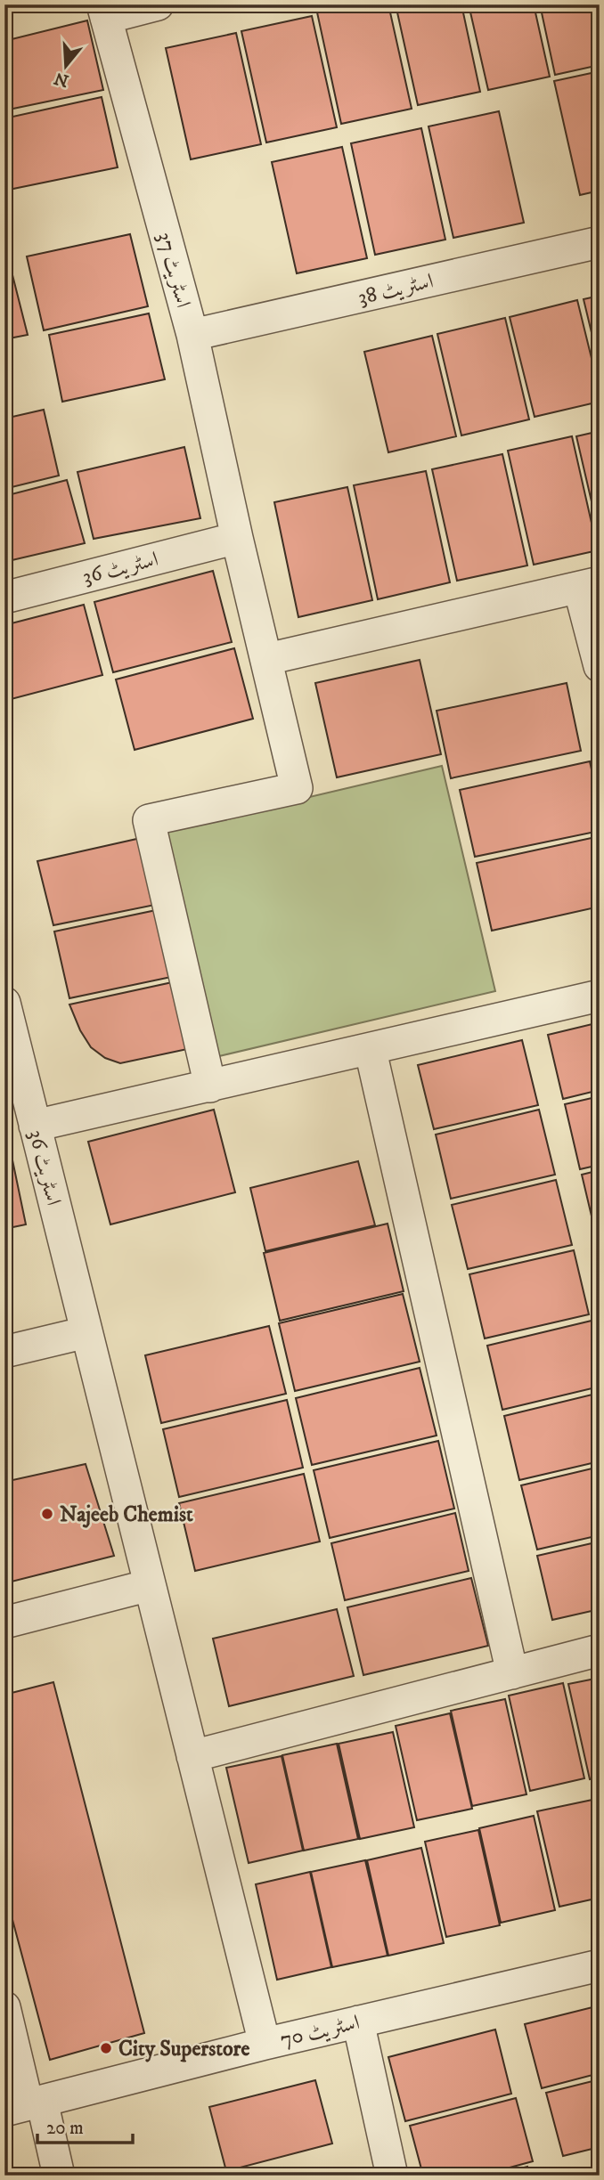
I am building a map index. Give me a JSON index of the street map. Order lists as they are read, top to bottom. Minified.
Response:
{"streets":{"street":["اسٹریٹ 37","اسٹریٹ 38","اسٹریٹ 36","اسٹریٹ 70"]},"crossings":[["اسٹریٹ 37","اسٹریٹ 38"],["اسٹریٹ 37","اسٹریٹ 36"],["اسٹریٹ 36","اسٹریٹ 70"]],"places":["Najeeb Chemist","City Superstore"],"scale_bar":"20 m","north":"bottom"}
